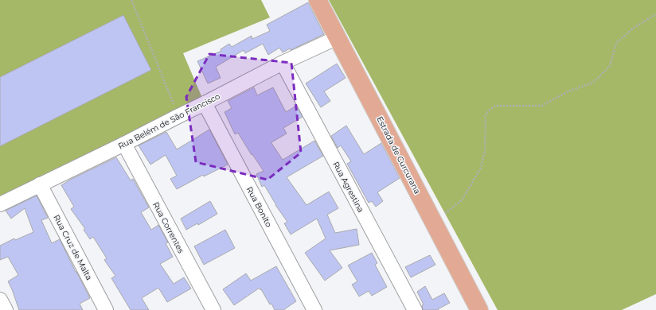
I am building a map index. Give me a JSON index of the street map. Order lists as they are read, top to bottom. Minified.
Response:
{"streets":{"main road":["Estrada de Curcurana"],"street":["Rua Belém de São Francisco","Rua Agrestina","Rua Bonito","Rua Correntes","Rua Cruz de Malta"]},"crossings":[["Rua Belém de São Francisco","Estrada de Curcurana"],["Rua Belém de São Francisco","Rua Agrestina"],["Rua Belém de São Francisco","Rua Bonito"],["Rua Belém de São Francisco","Rua Correntes"],["Rua Belém de São Francisco","Rua Cruz de Malta"]]}
